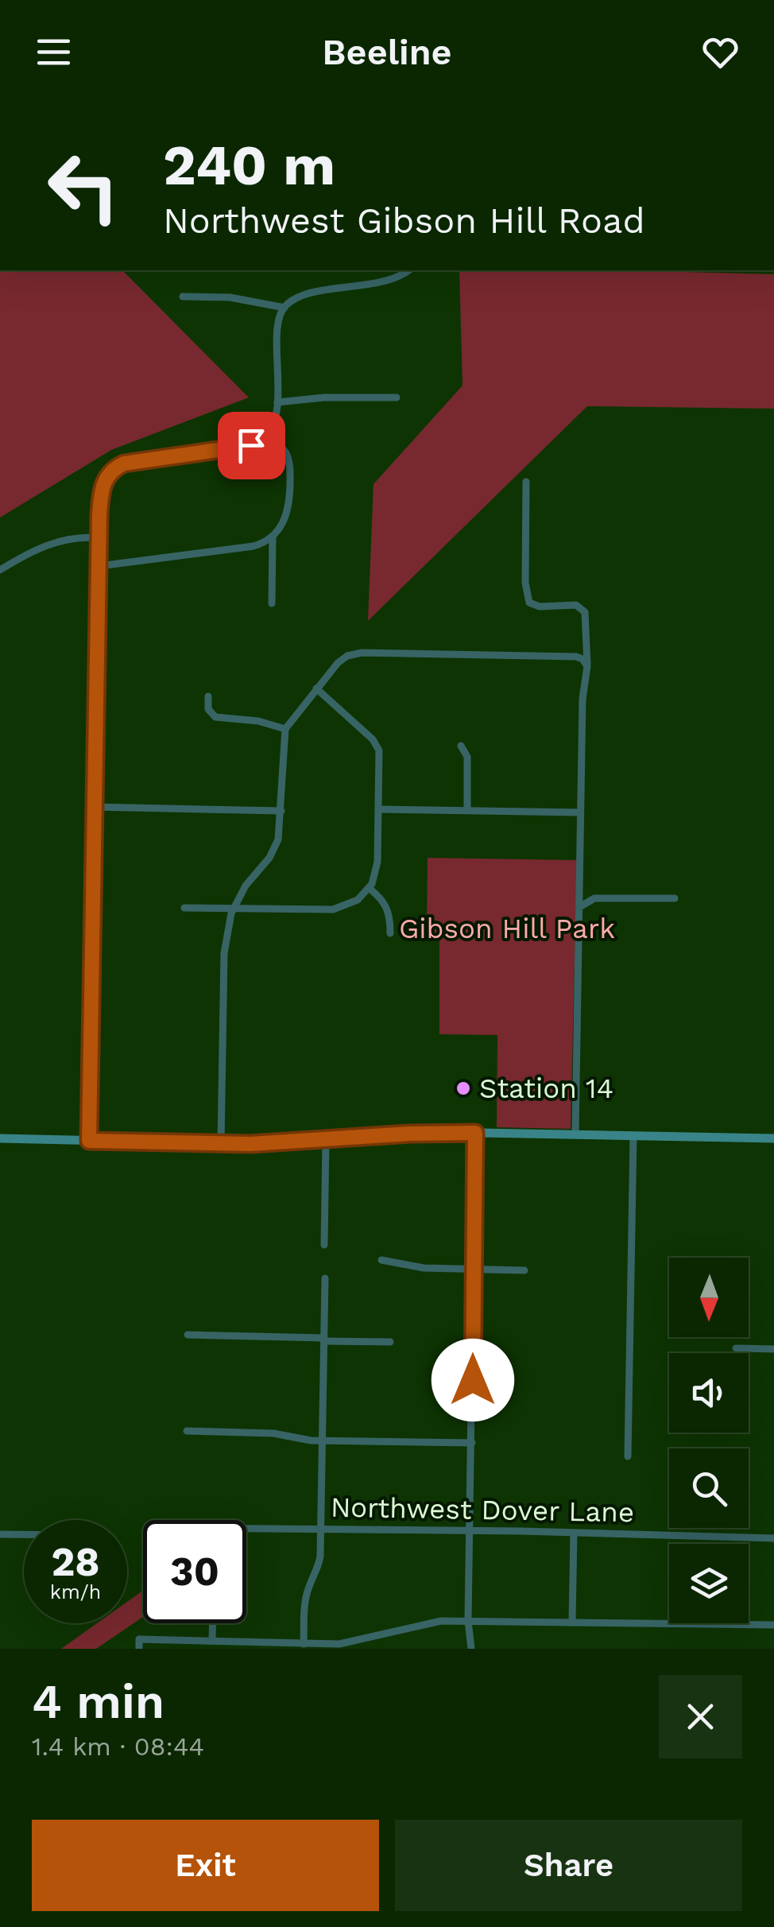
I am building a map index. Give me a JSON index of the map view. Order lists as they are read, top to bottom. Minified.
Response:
{"streets":{"street":["Northwest Dover Lane"]},"parks":["Gibson Hill Park"],"places":["Station 14"],"north":"bottom","page":{"header":"Beeline","turn":["240 m","Northwest Gibson Hill Road"],"speed":"28 km/h","limit":"30","heading":["4 min","1.4 km · 08:44"],"buttons":["Exit","Share"]}}
